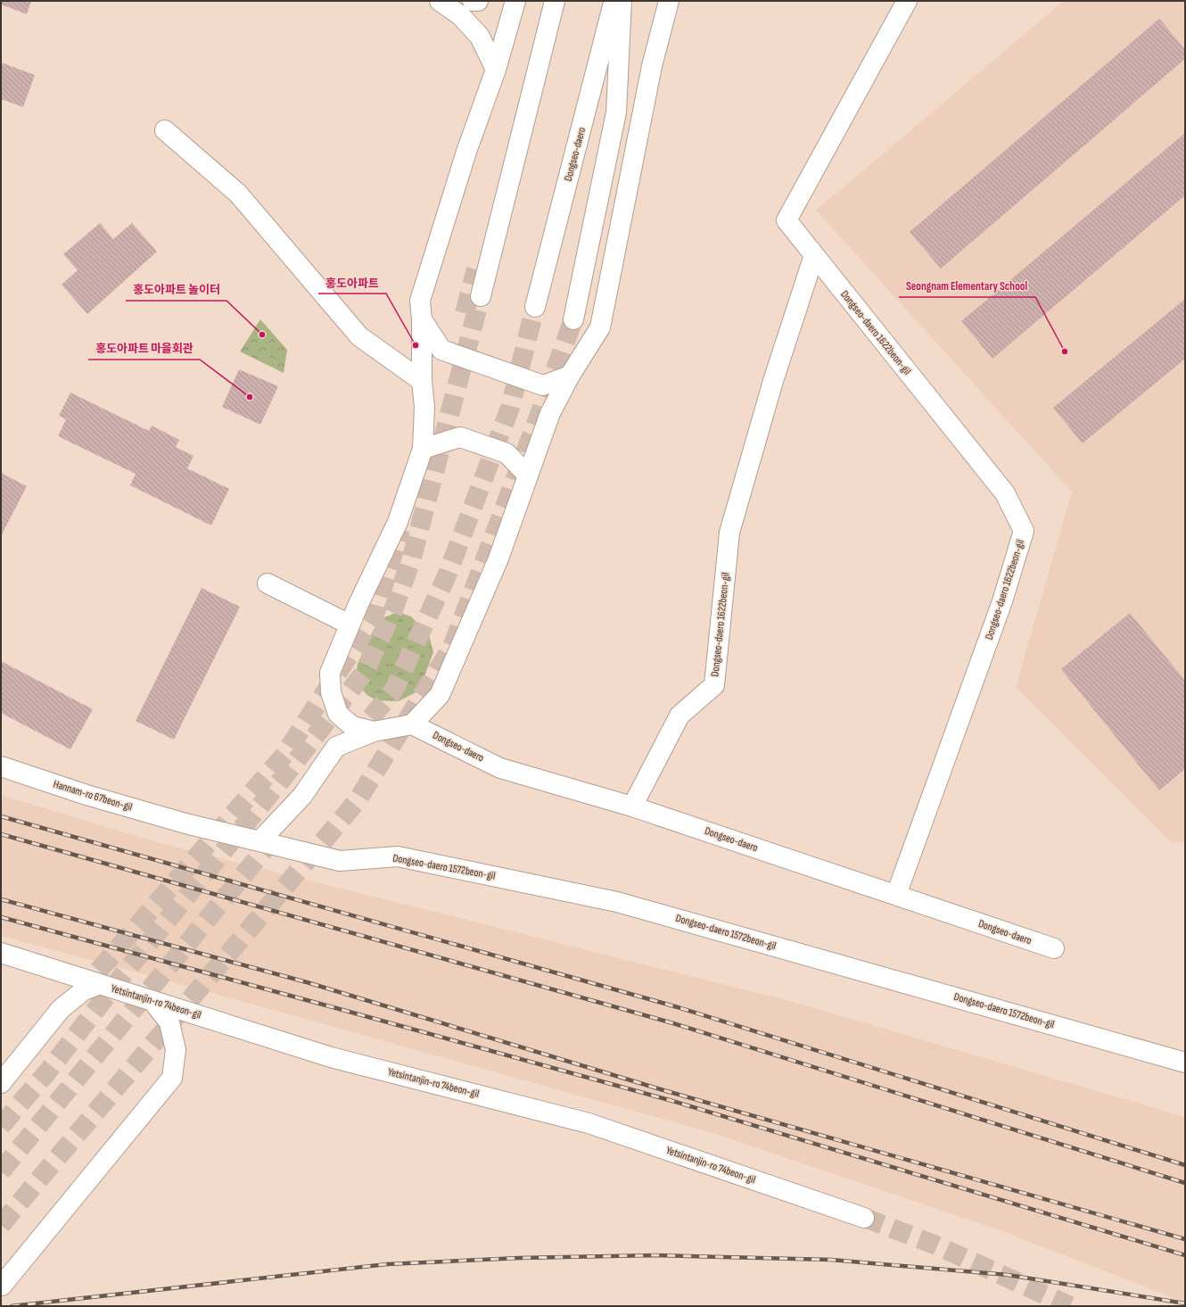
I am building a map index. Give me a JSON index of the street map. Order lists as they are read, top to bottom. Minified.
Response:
{"streets":{"street":["Dongseo-daero","Dongseo-daero 1622beon-gil","Hannam-ro 67beon-gil","Dongseo-daero 1572beon-gil","Yetsintanjin-ro 74beon-gil"]},"crossings":[["Dongseo-daero","Dongseo-daero 1622beon-gil"],["Hannam-ro 67beon-gil","Dongseo-daero 1572beon-gil"]],"places":["홍도아파트 놀이터","홍도아파트","Seongnam Elementary School","홍도아파트 마을회관"]}
